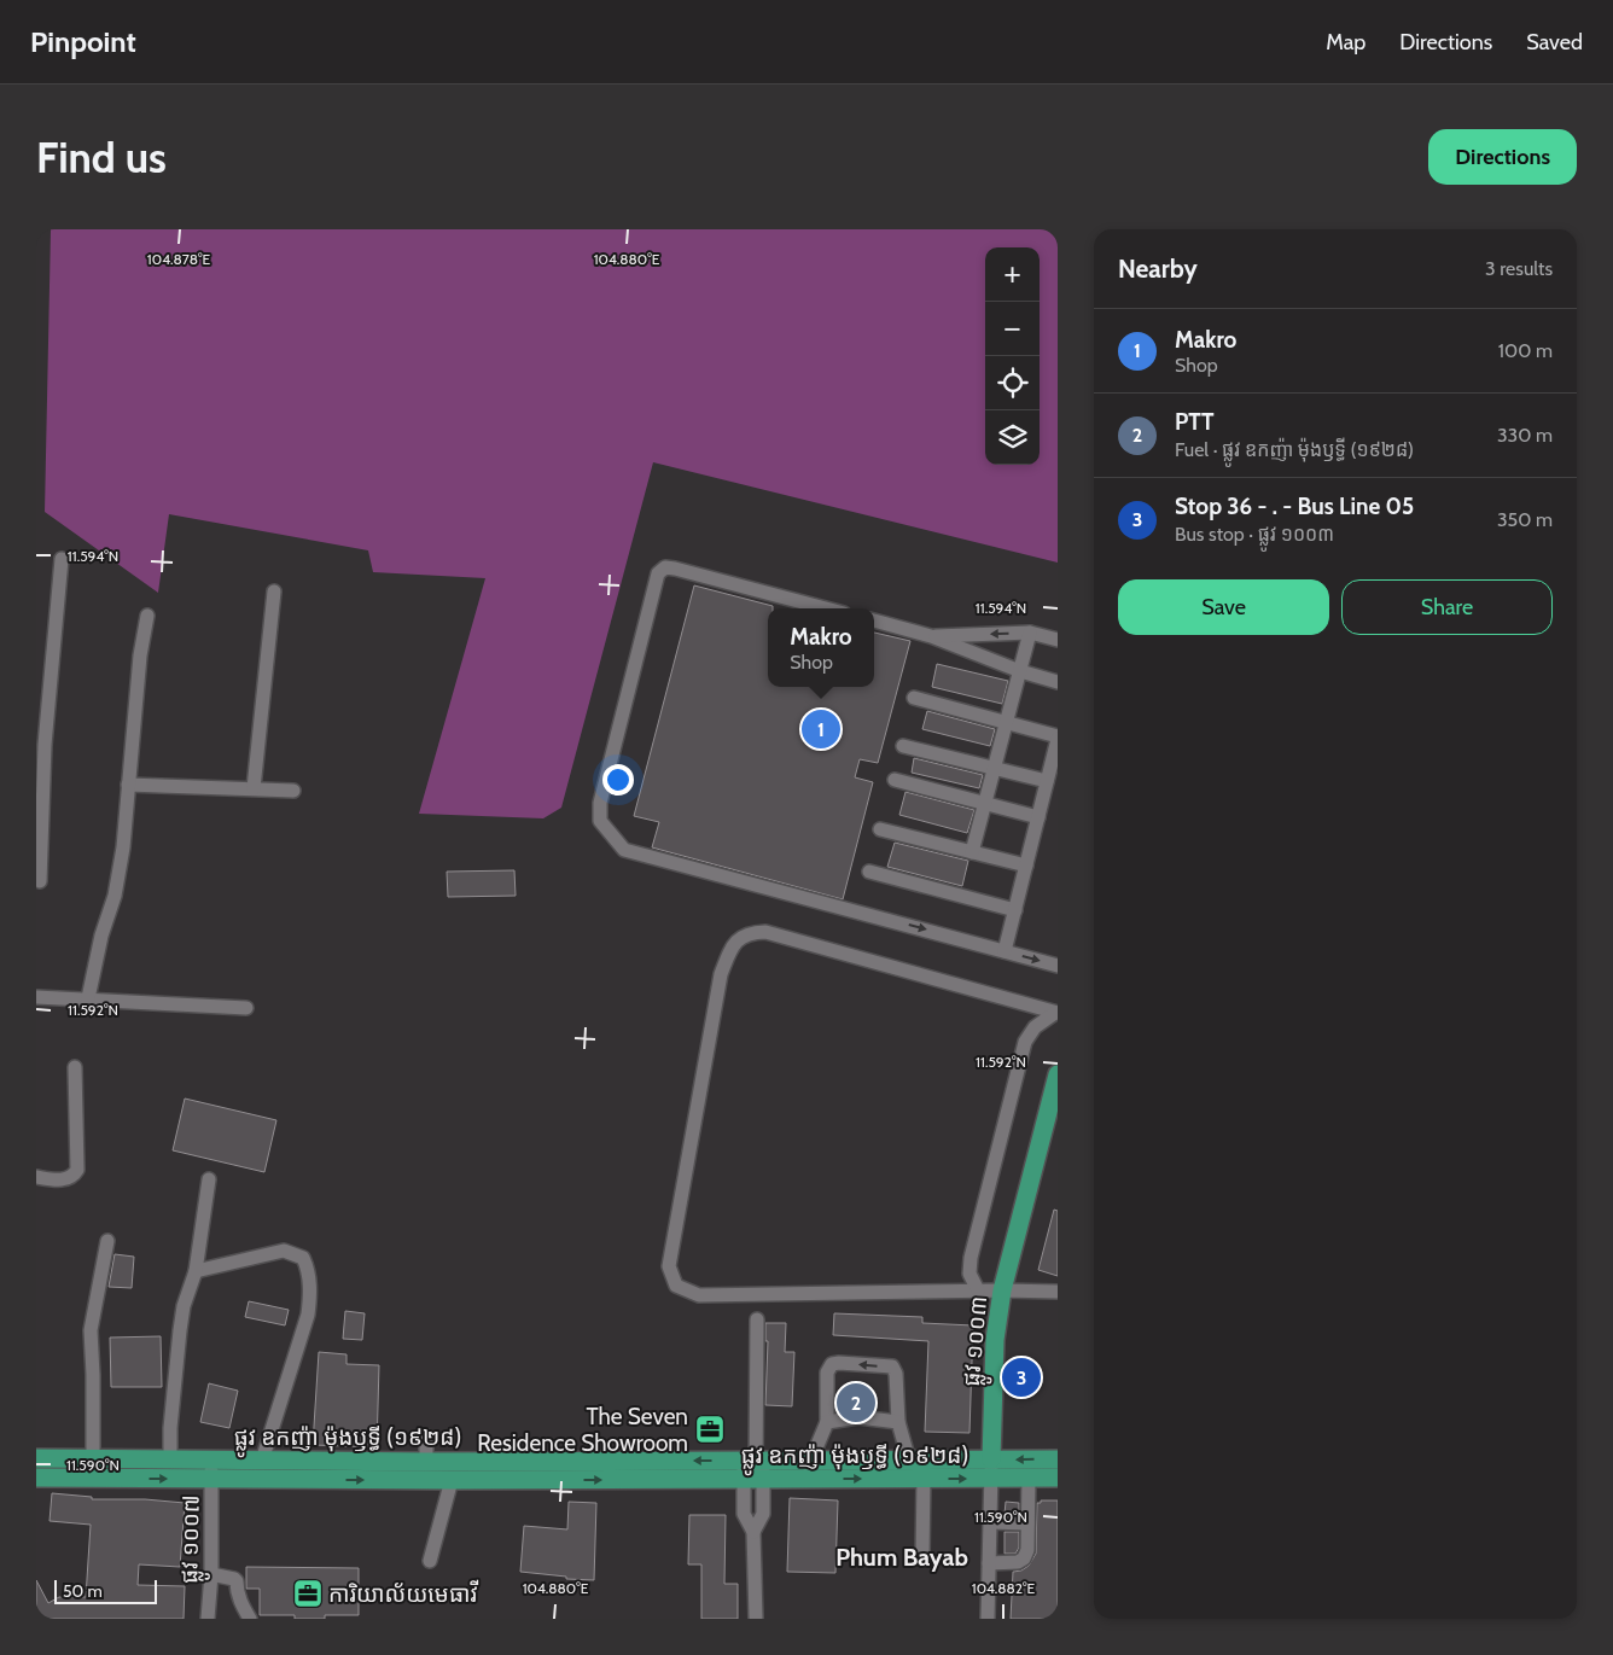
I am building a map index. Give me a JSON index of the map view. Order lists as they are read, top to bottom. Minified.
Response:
{"streets":{"main road":["ផ្លូវ ១០០៣","ផ្លូវ ឧកញ៉ា ម៉ុងឫទ្ធី (១៩២៨)"],"street":["ផ្លូវ ១០០៧"]},"crossings":[["ផ្លូវ ១០០៣","ផ្លូវ ឧកញ៉ា ម៉ុងឫទ្ធី (១៩២៨)"],["ផ្លូវ ឧកញ៉ា ម៉ុងឫទ្ធី (១៩២៨)","ផ្លូវ ១០០៧"]],"districts":["Phum Bayab"],"places":{"office":["The Seven Residence Showroom","ការិយាល័យមេធាវី"]},"scale_bar":"50 m","page":{"header":"Pinpoint","nav":["Map","Directions","Saved"],"buttons":["Directions",["Save","Share"]],"title":"Find us","heading":["Nearby","3 results"],"map_buttons":["+","−"],"list":[{"mark":"1","name":"Makro","note":"Shop","value":"100 m"},{"mark":"2","name":"PTT","note":"Fuel · ផ្លូវ ឧកញ៉ា ម៉ុងឫទ្ធី (១៩២៨)","value":"330 m"},{"mark":"3","name":"Stop 36 - . - Bus Line 05","note":"Bus stop · ផ្លូវ ១០០៣","value":"350 m"}],"popup":["Makro","Shop"],"pins":["1","3","2"],"scale":"50 m"},"coordinates":["104.878°E","104.880°E","11.594°N","11.592°N","11.590°N","104.882°E"]}
